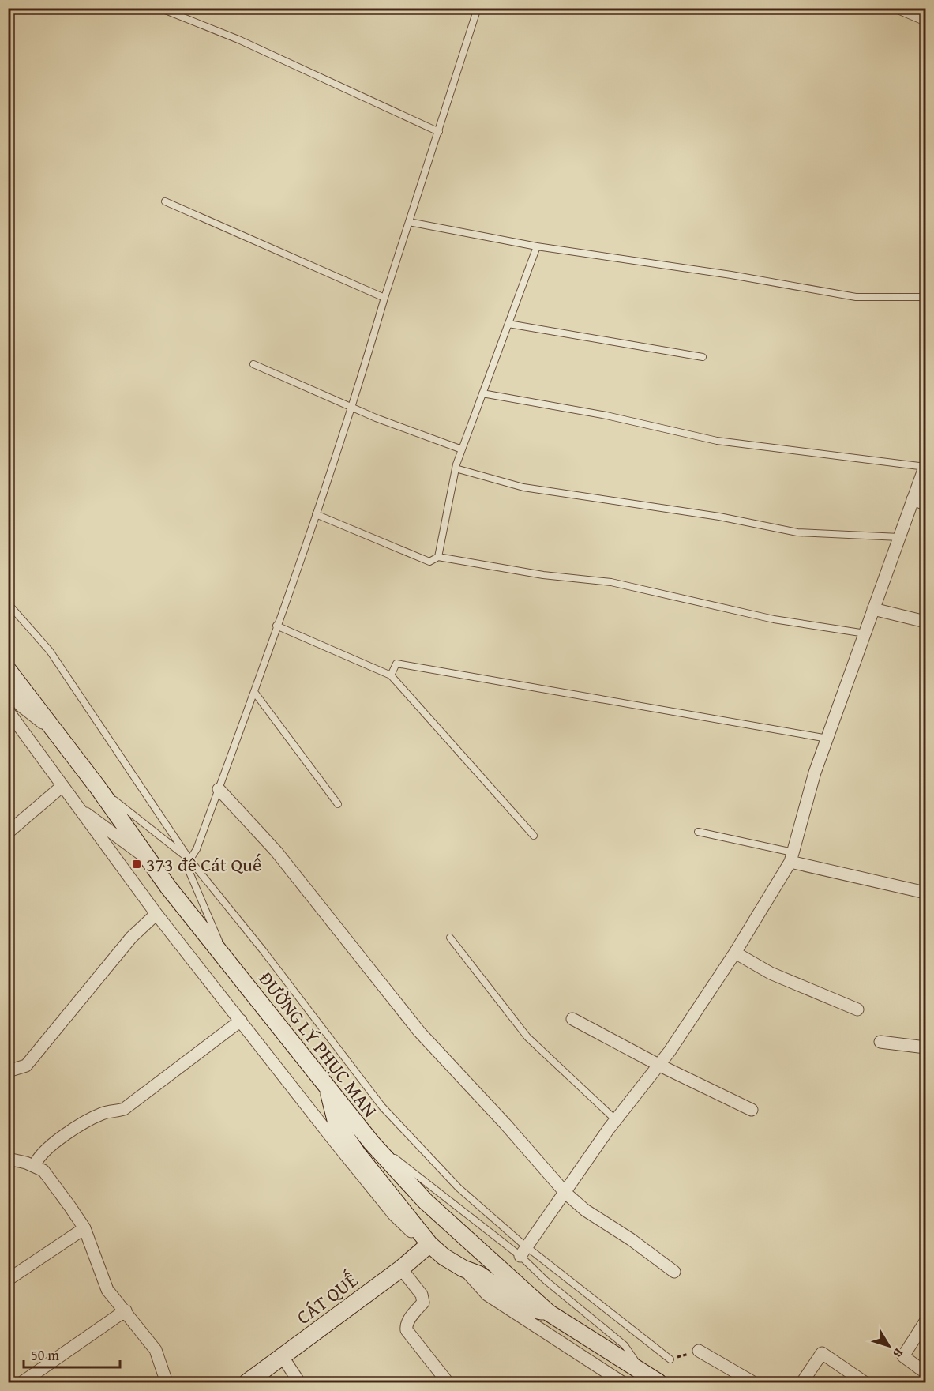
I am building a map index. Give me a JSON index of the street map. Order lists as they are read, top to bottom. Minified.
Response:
{"streets":{"main road":["ĐƯỜNG LÝ PHỤC MAN","CÁT QUẾ"]},"places":{"transit":["373 đê Cát Quế"]},"scale_bar":"50 m","north":"bottom right"}
